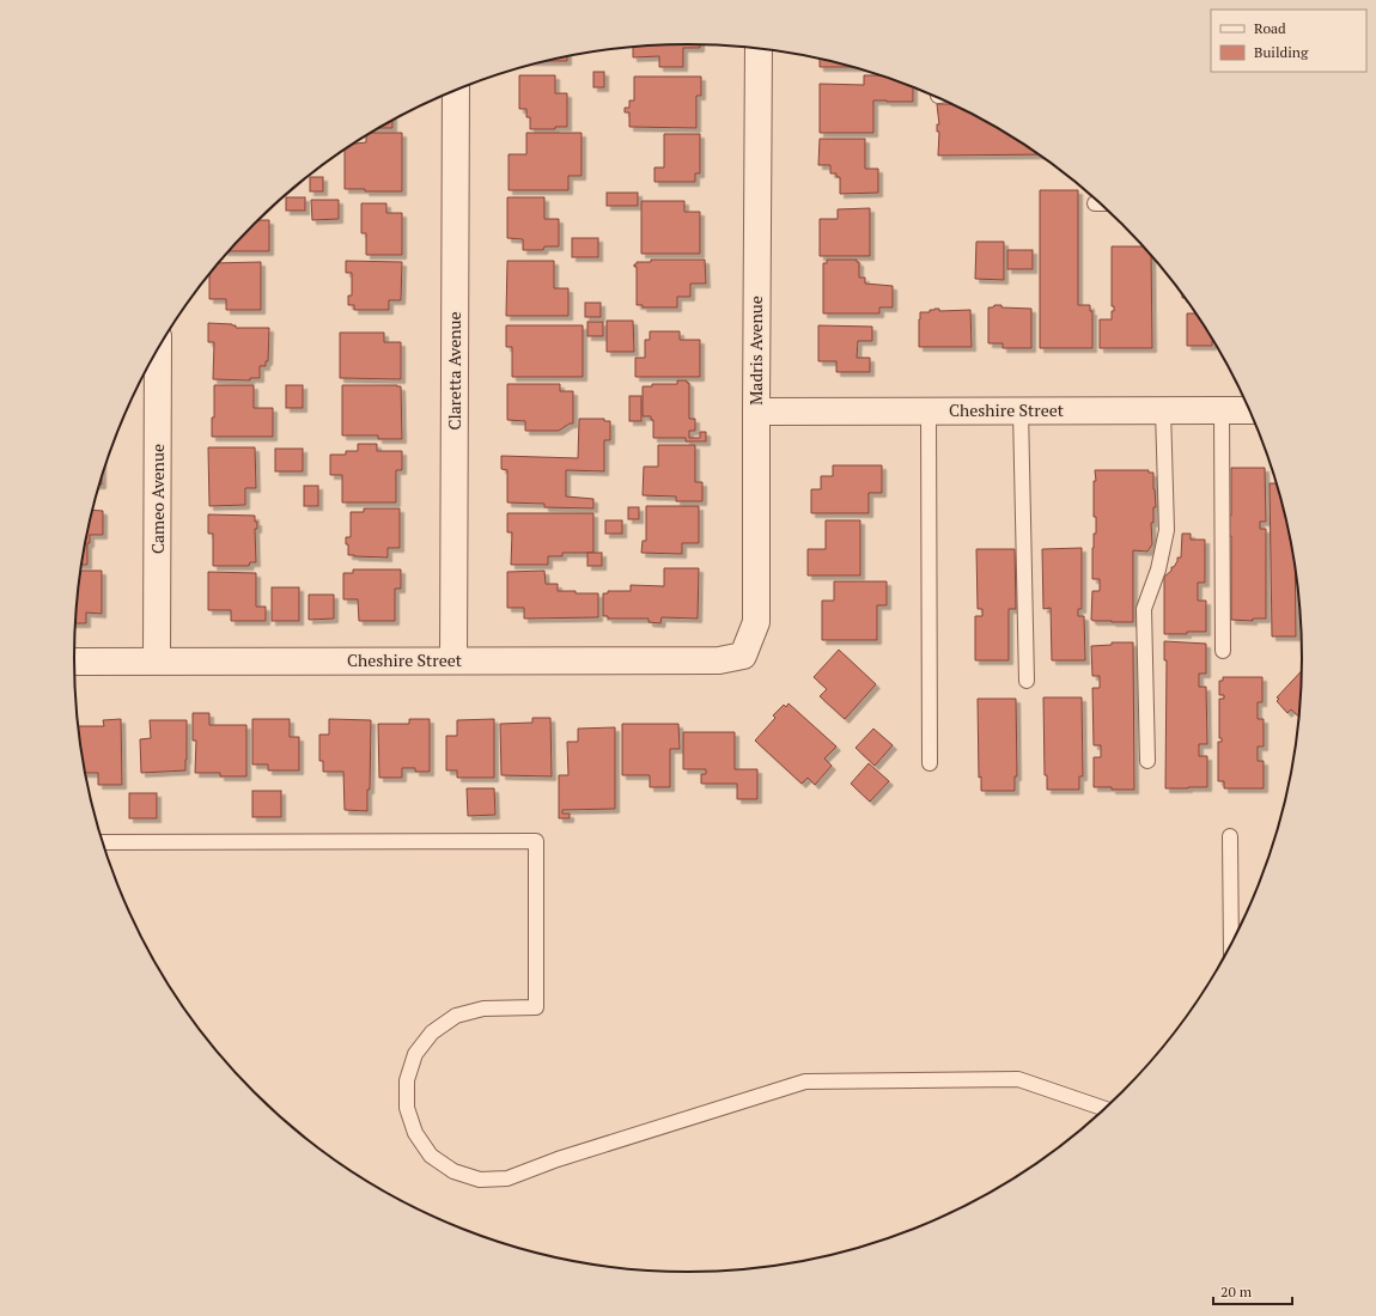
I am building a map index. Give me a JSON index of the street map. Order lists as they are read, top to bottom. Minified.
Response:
{"streets":{"street":["Madris Avenue","Claretta Avenue","Cheshire Street","Cameo Avenue"]},"crossings":[["Madris Avenue","Cheshire Street"],["Claretta Avenue","Cheshire Street"],["Cheshire Street","Cameo Avenue"]],"legend":["Road","Building"],"scale_bar":"20 m"}
